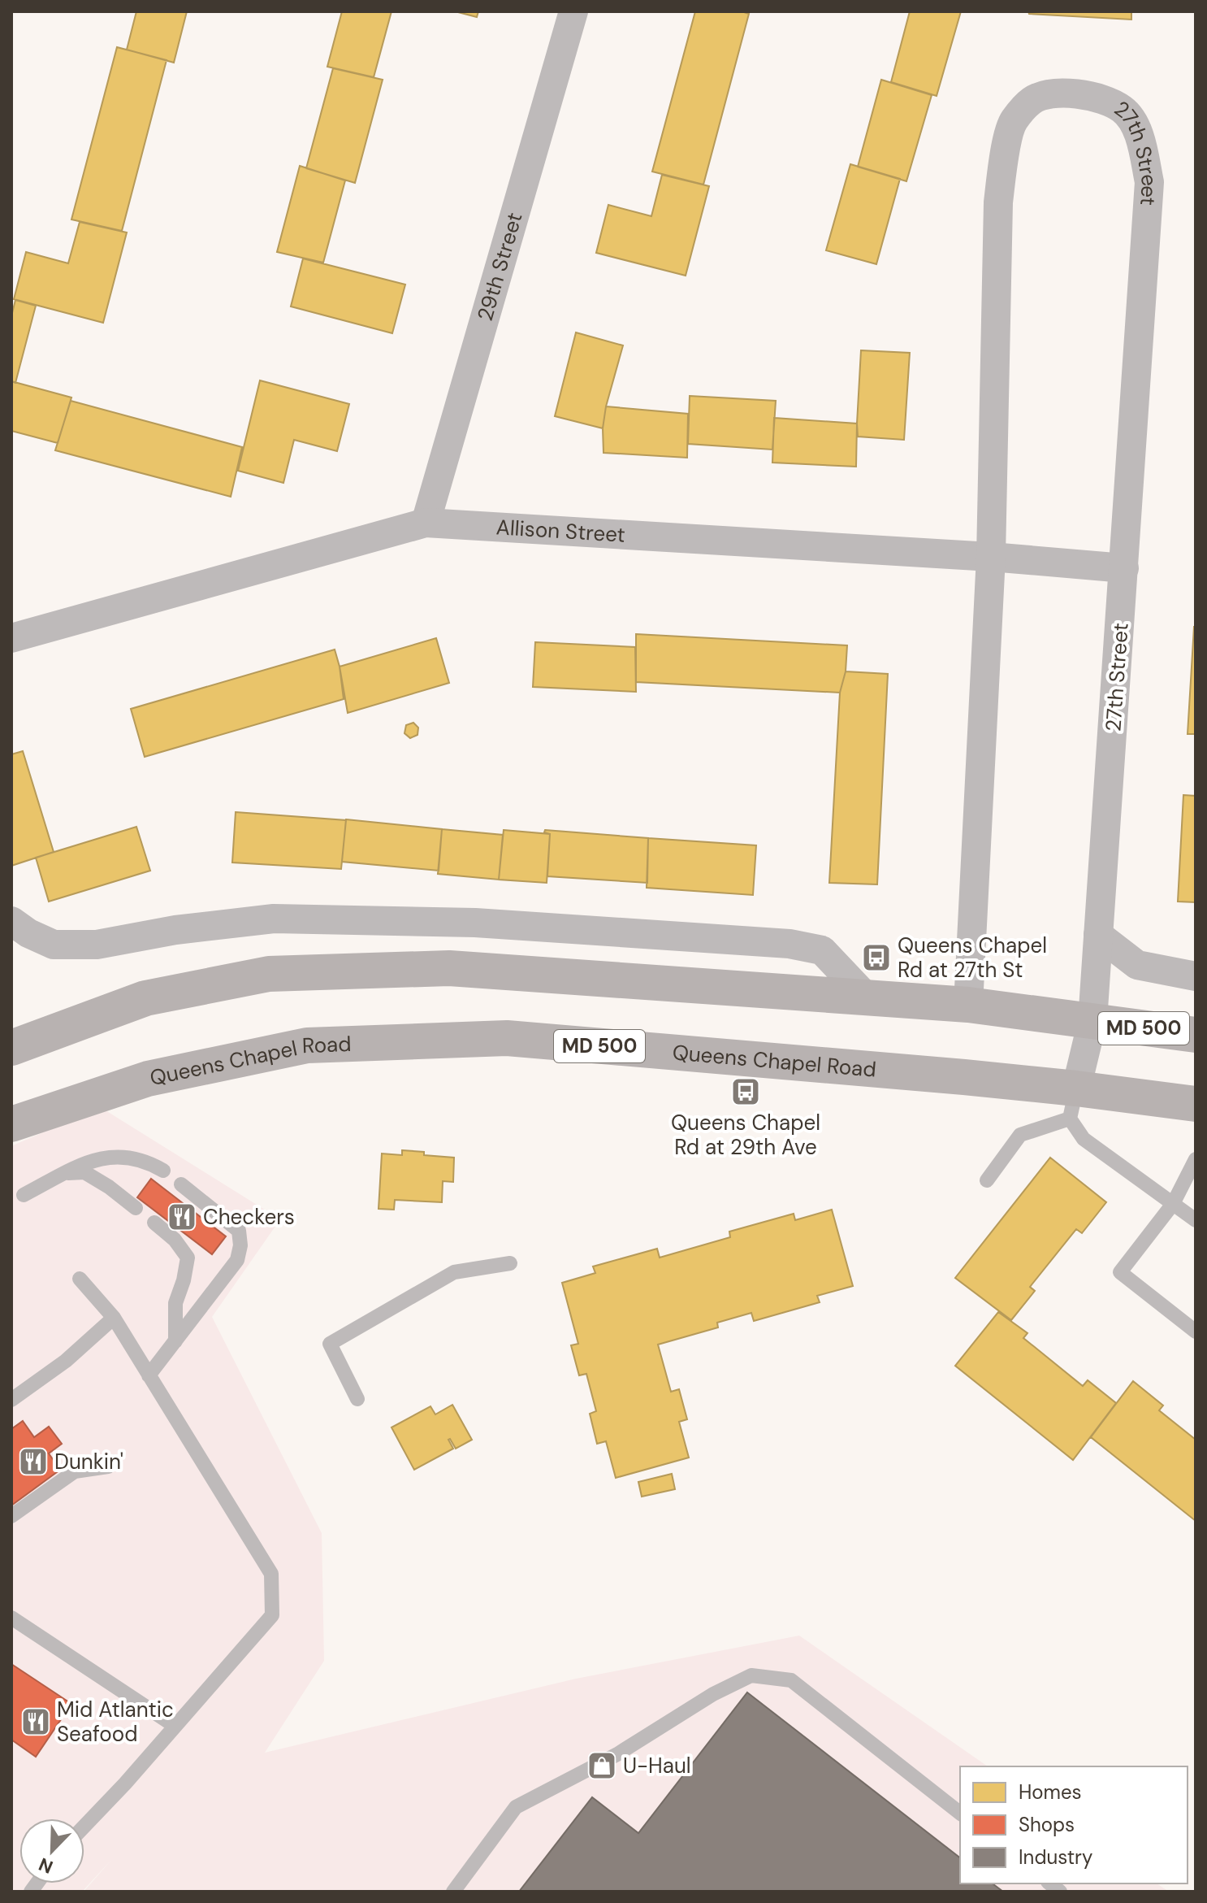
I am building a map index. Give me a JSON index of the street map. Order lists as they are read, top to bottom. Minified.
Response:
{"streets":{"main road":["MD 500","Queens Chapel Road"],"street":["27th Street","29th Street","Allison Street"]},"crossings":[["27th Street","Allison Street"],["27th Street","MD 500"],["27th Street","Queens Chapel Road"],["29th Street","Allison Street"]],"places":{"bus stop":["Queens Chapel Rd at 27th St","Queens Chapel Rd at 29th Ave"],"restaurant":["Checkers","Dunkin'","Mid Atlantic Seafood"],"shop":["U-Haul"]},"legend":["Homes","Shops","Industry"],"north":"bottom left"}
